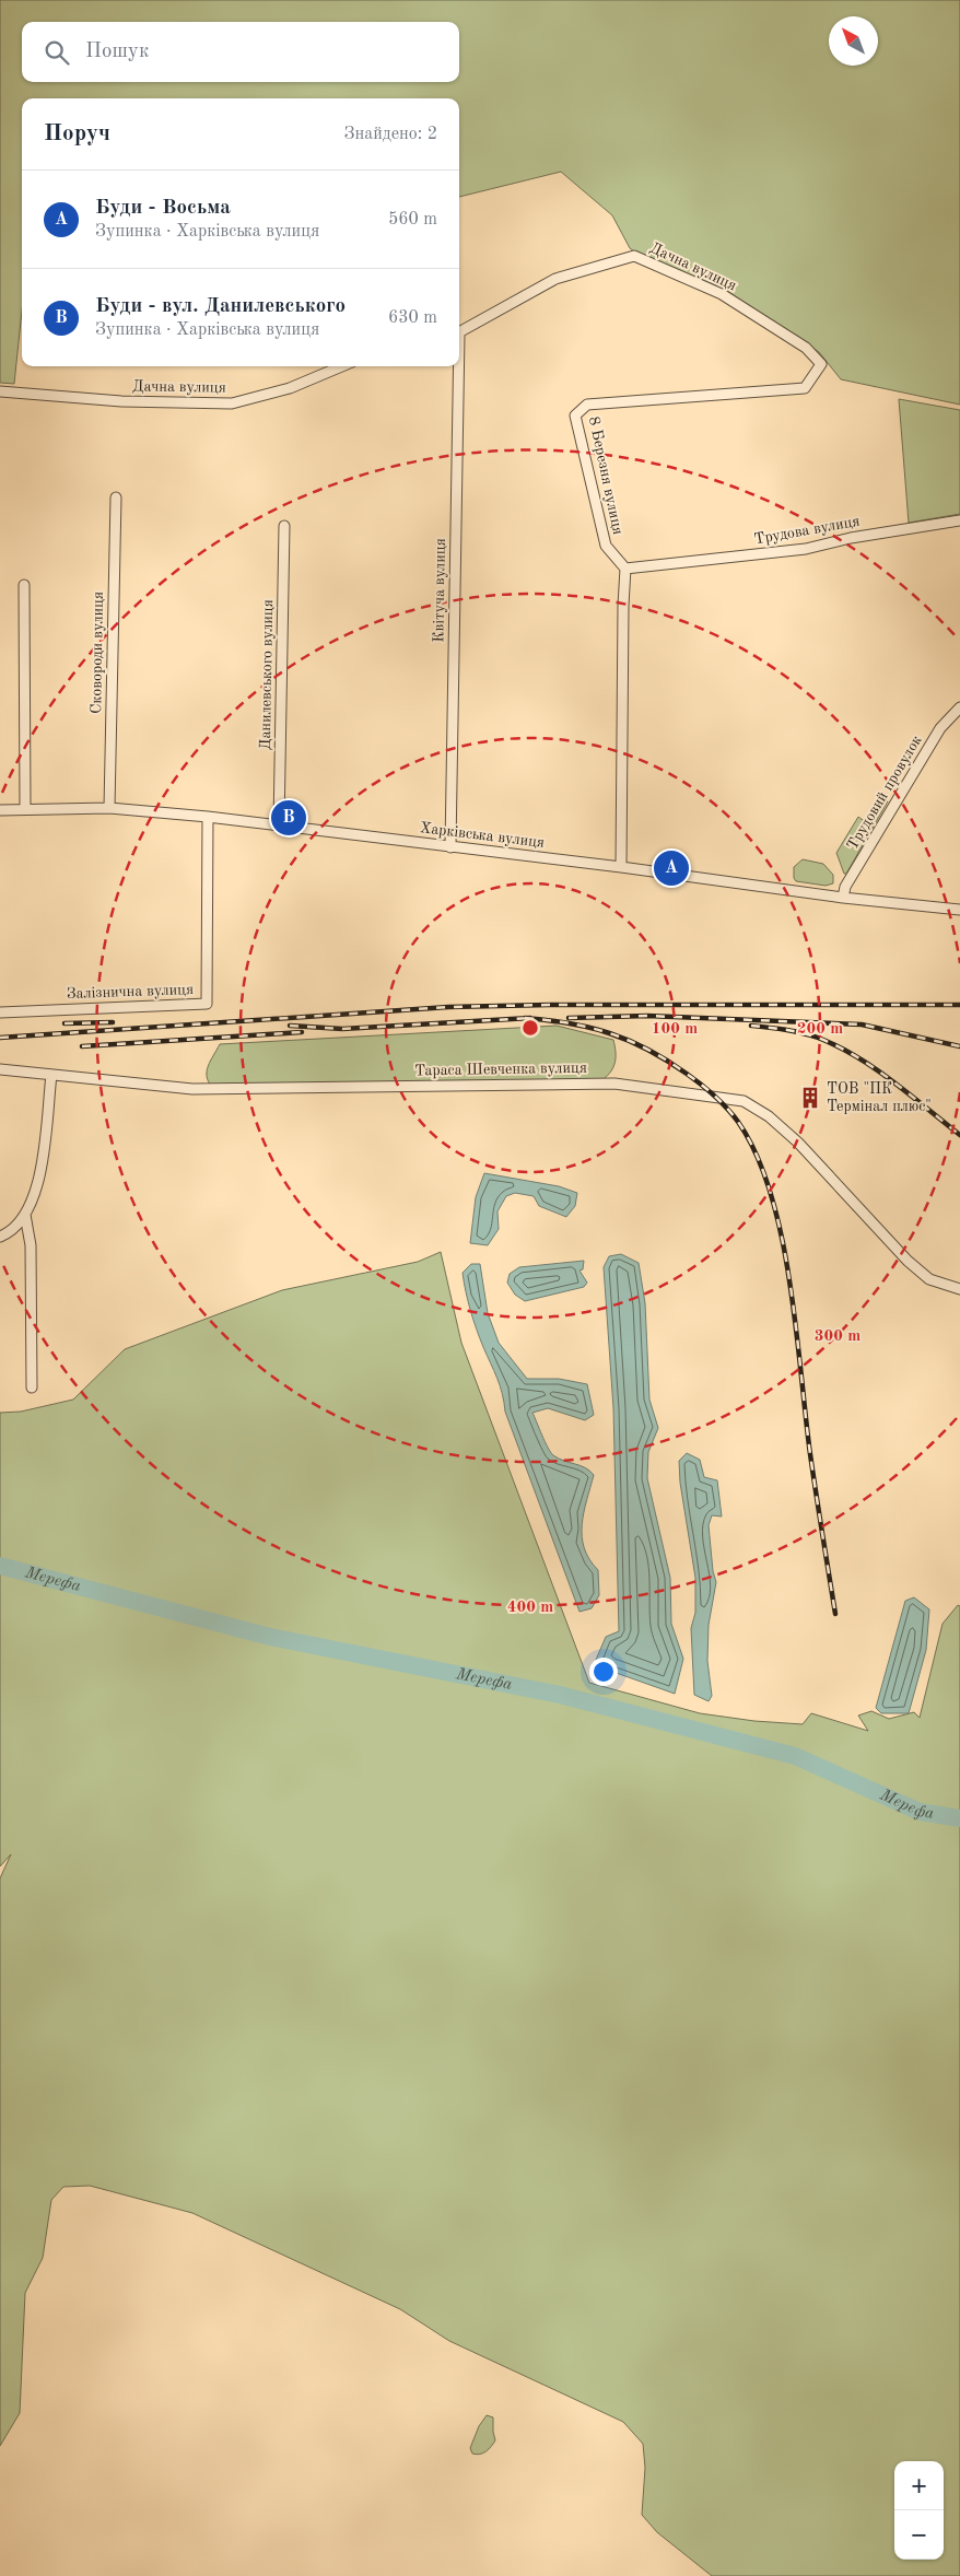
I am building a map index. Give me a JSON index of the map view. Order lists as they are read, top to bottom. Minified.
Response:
{"streets":{"street":["Дачна вулиця","8 Березня вулиця","Трудова вулиця","Квітуча вулиця","Сковороди вулиця","Данилевського вулиця","Трудовий провулок","Харківська вулиця","Залізнична вулиця","Тараса Шевченка вулиця"]},"crossings":[["Дачна вулиця","8 Березня вулиця"],["8 Березня вулиця","Трудова вулиця"],["Квітуча вулиця","Харківська вулиця"],["Сковороди вулиця","Харківська вулиця"],["Данилевського вулиця","Харківська вулиця"],["Трудовий провулок","Харківська вулиця"],["Харківська вулиця","Залізнична вулиця"]],"water":["Мерефа"],"places":{"building":["ТОВ \"ПК Термінал плюс\""]},"north":"top left","page":{"search":"Пошук","heading":["Поруч","Знайдено: 2"],"list":[{"mark":"A","name":"Буди - Восьма","note":"Зупинка · Харківська вулиця","value":"560 m"},{"mark":"B","name":"Буди - вул. Данилевського","note":"Зупинка · Харківська вулиця","value":"630 m"}],"pins":["B","A"],"map_buttons":["+","−"]},"rings":["100 m","200 m","300 m","400 m"]}
